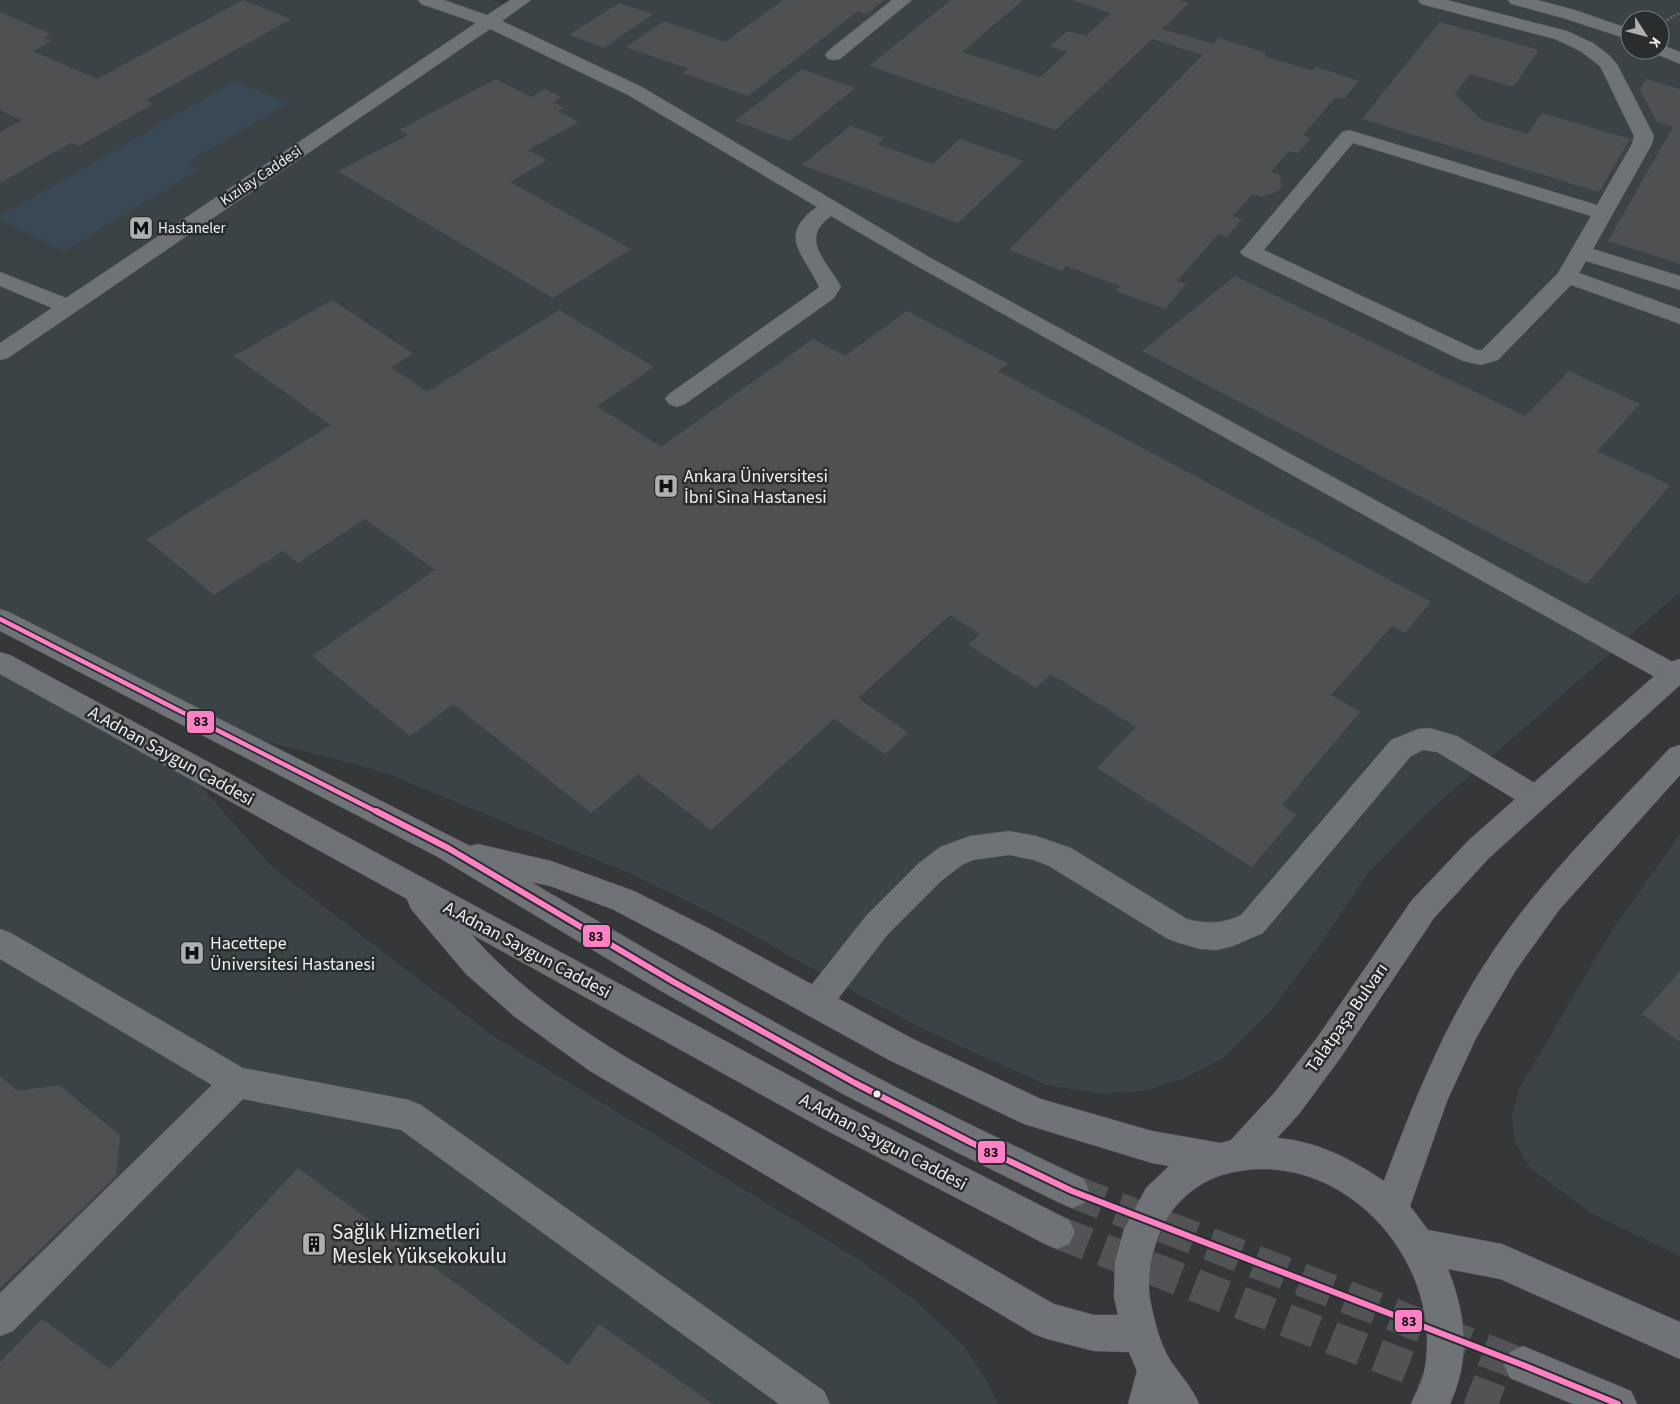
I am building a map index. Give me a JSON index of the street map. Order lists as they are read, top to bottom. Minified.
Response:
{"streets":{"main road":["A.Adnan Saygun Caddesi","Talatpaşa Bulvarı"],"street":["Kızılay Caddesi"]},"places":{"metro station":["Hastaneler"],"hospital":["Ankara Üniversitesi İbni Sina Hastanesi","Hacettepe Üniversitesi Hastanesi"],"building":["Sağlık Hizmetleri Meslek Yüksekokulu"]},"lines":["transit line 83"],"north":"bottom right"}
